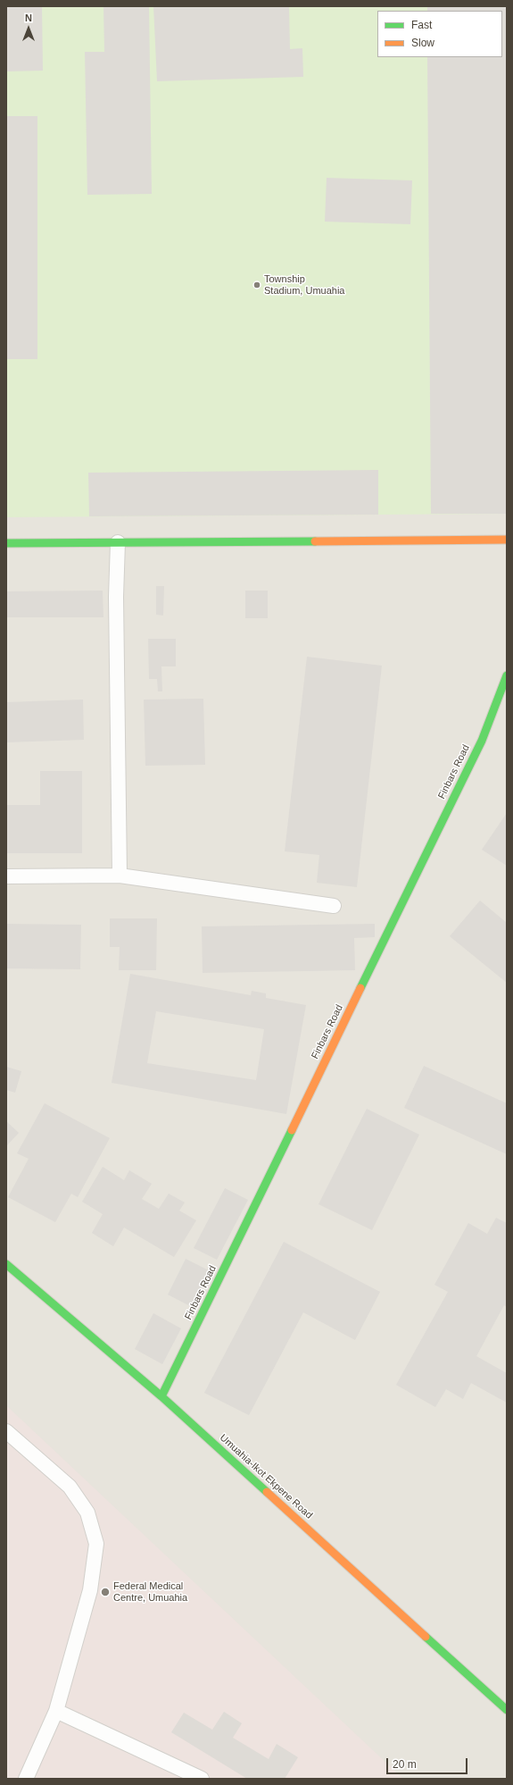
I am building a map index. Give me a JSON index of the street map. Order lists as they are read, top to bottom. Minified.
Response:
{"streets":{"street":["Finbars Road","Umuahia-Ikot Ekpene Road"]},"crossings":[["Finbars Road","Umuahia-Ikot Ekpene Road"]],"places":["Township Stadium, Umuahia","Federal Medical Centre, Umuahia"],"legend":["Fast","Slow"],"scale_bar":"20 m","north":"top"}
